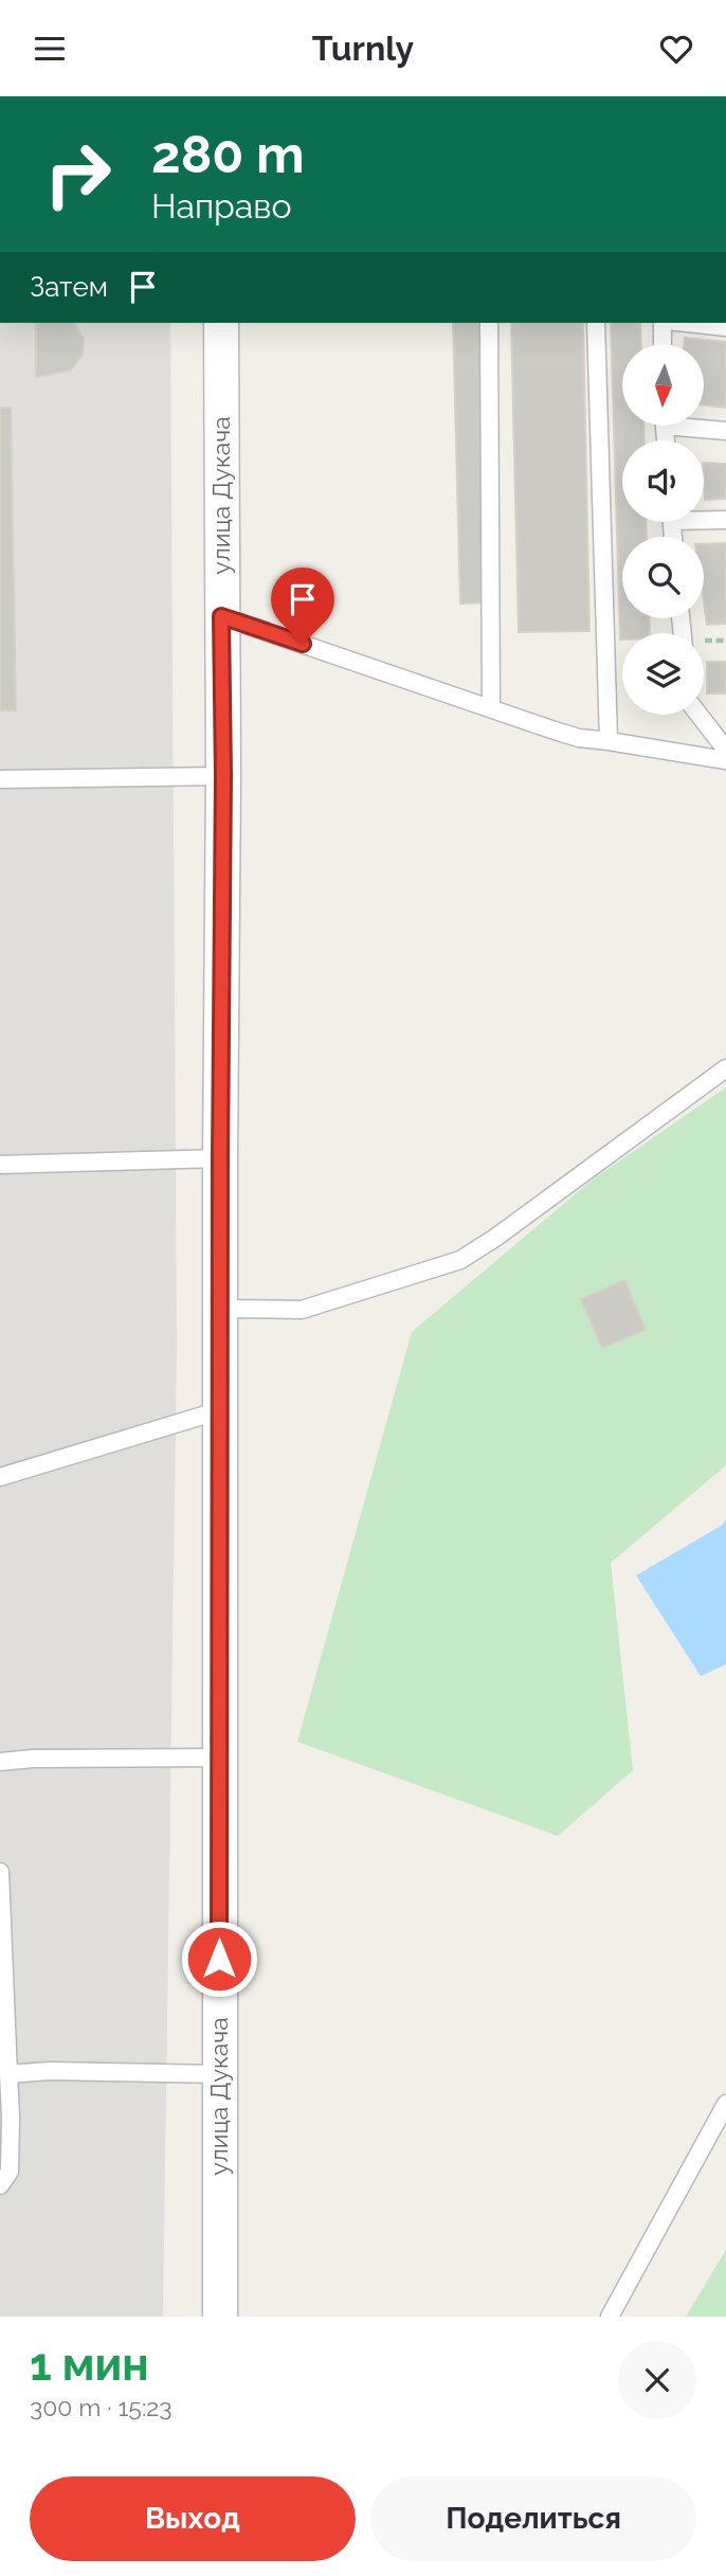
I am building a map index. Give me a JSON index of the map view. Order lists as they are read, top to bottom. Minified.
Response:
{"streets":{"street":["улица Дукача"]},"north":"bottom","page":{"header":"Turnly","turn":["280 m","Направо"],"then":"Затем","heading":["1 мин","300 m · 15:23"],"buttons":["Выход","Поделиться"]}}
